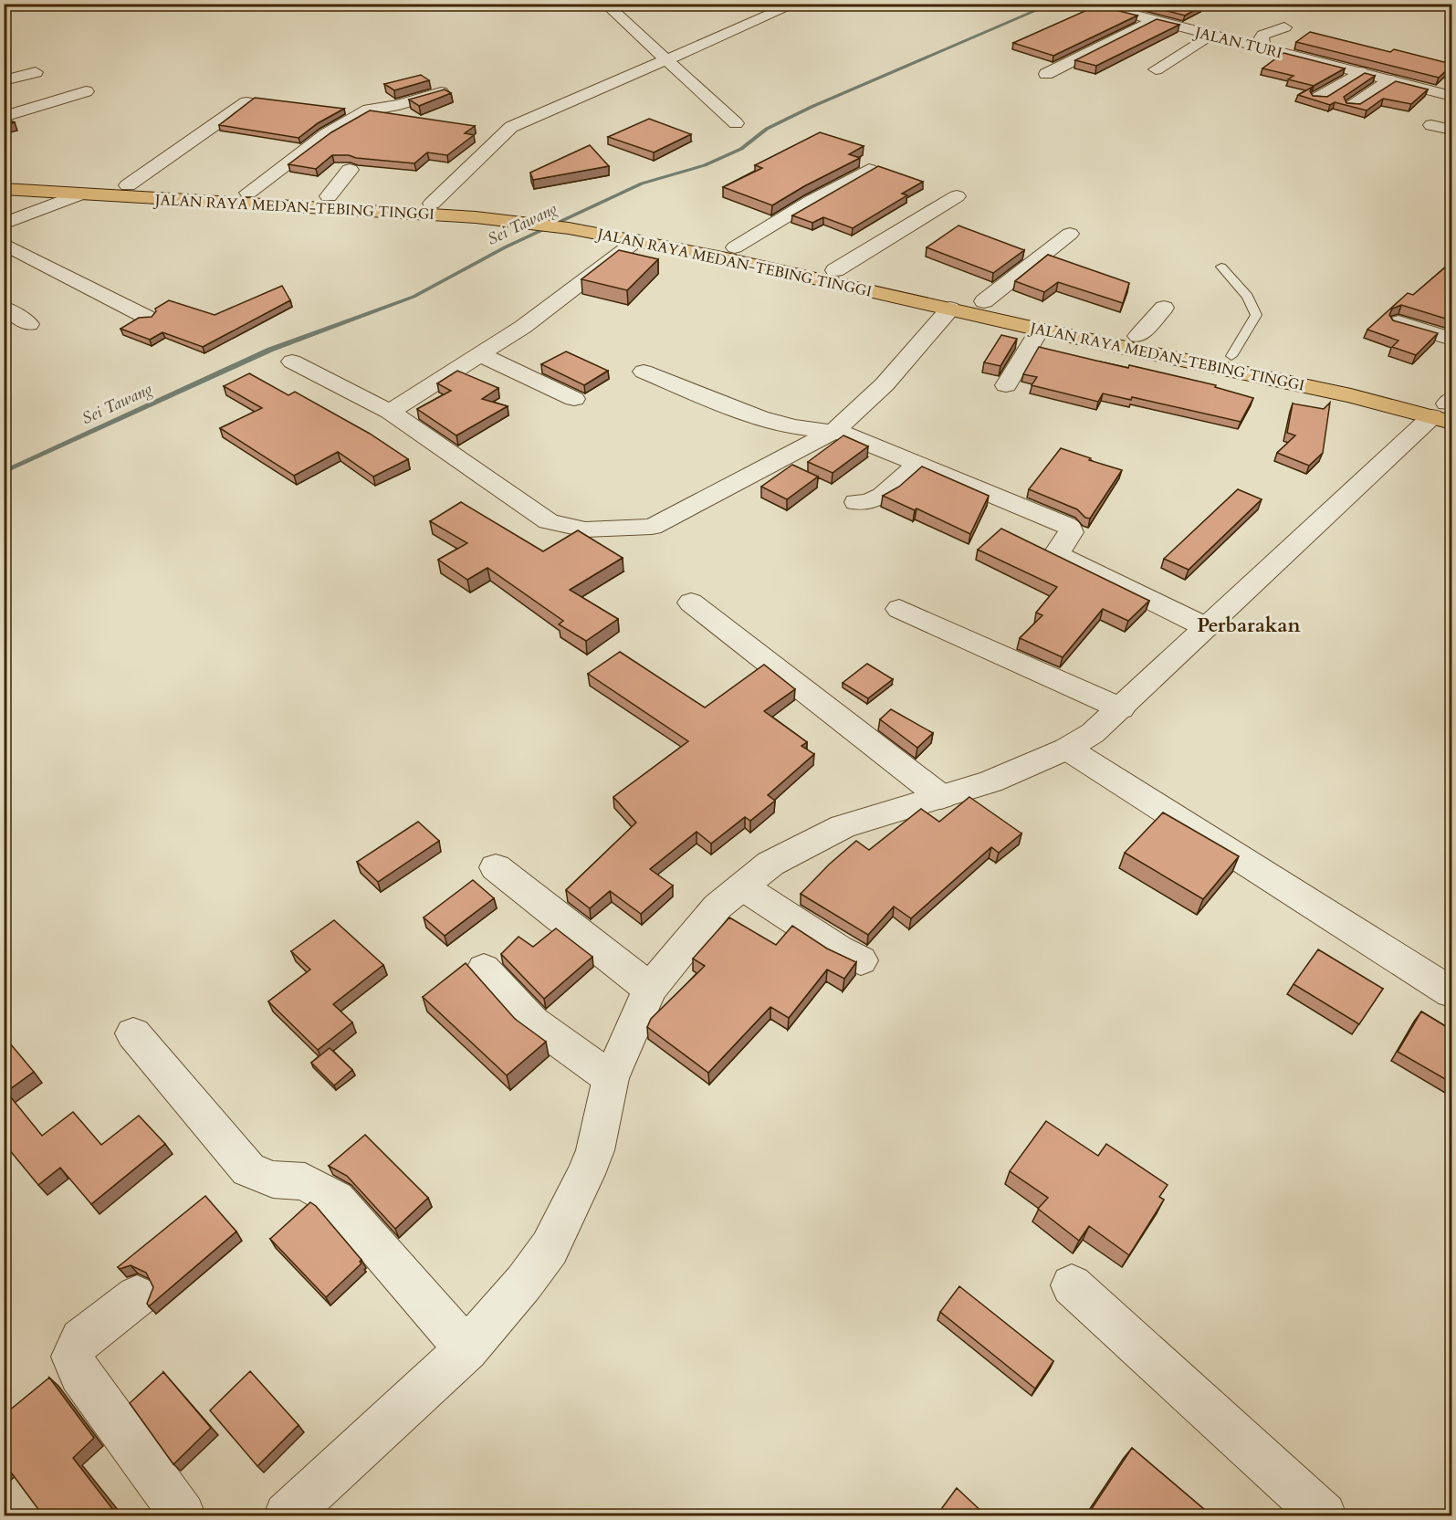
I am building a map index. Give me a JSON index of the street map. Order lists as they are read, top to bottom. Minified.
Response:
{"streets":{"highway":["JALAN RAYA MEDAN-TEBING TINGGI"],"street":["JALAN TURI"]},"districts":["Perbarakan"],"water":["Sei Tawang"]}
